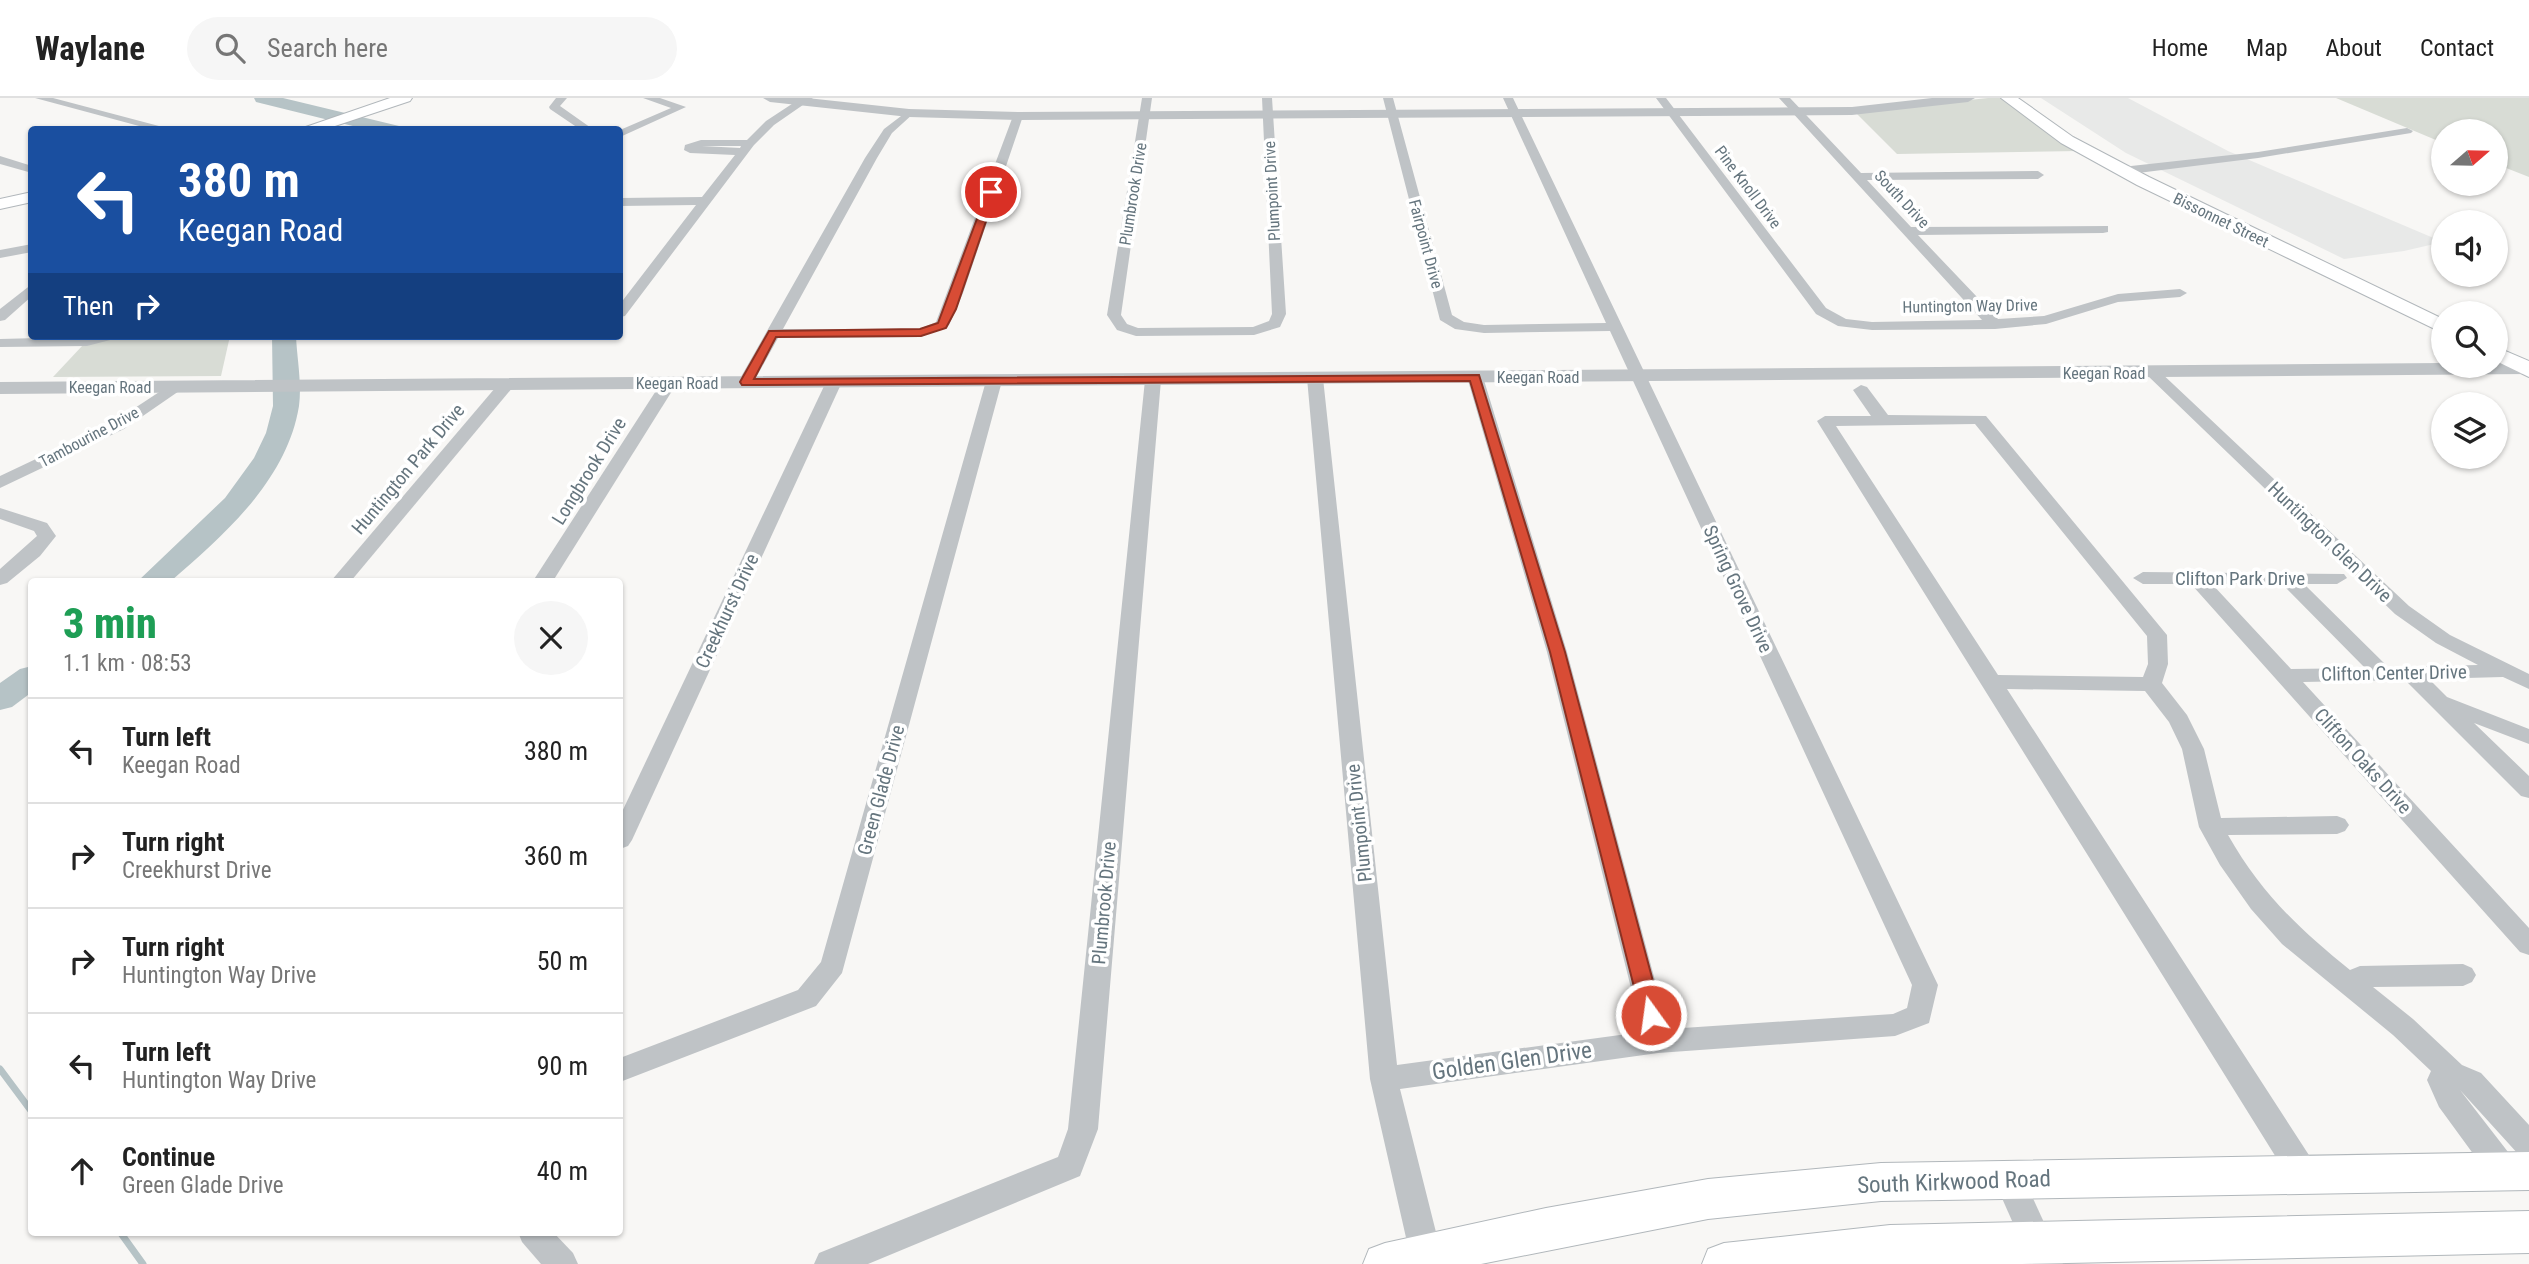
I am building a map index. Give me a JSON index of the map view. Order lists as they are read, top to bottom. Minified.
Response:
{"streets":{"main road":["Bissonnet Street","South Kirkwood Road"],"street":["Pine Knoll Drive","Plumpoint Drive","Plumbrook Drive","South Drive","Fairpoint Drive","Huntington Way Drive","Keegan Road","Tambourine Drive","Huntington Park Drive","Longbrook Drive","Huntington Glen Drive","Clifton Park Drive","Spring Grove Drive","Creekhurst Drive","Clifton Center Drive","Clifton Oaks Drive","Green Glade Drive","Golden Glen Drive"]},"crossings":[["Pine Knoll Drive","Huntington Way Drive"],["Plumpoint Drive","Plumbrook Drive"],["Plumpoint Drive","Keegan Road"],["Plumpoint Drive","Golden Glen Drive"],["Plumpoint Drive","South Kirkwood Road"],["Plumbrook Drive","Keegan Road"],["South Drive","Huntington Way Drive"],["Fairpoint Drive","Spring Grove Drive"],["Keegan Road","Tambourine Drive"],["Keegan Road","Huntington Park Drive"],["Keegan Road","Longbrook Drive"],["Keegan Road","Huntington Glen Drive"],["Keegan Road","Spring Grove Drive"],["Keegan Road","Creekhurst Drive"],["Keegan Road","Green Glade Drive"],["Huntington Glen Drive","Clifton Center Drive"],["Clifton Park Drive","Clifton Oaks Drive"],["Spring Grove Drive","Golden Glen Drive"],["Clifton Center Drive","Clifton Oaks Drive"]],"north":"right","page":{"header":"Waylane","search":"Search here","nav":["Home","Map","About","Contact"],"turn":["380 m","Keegan Road"],"then":"Then","heading":["3 min","1.1 km · 08:53"],"list":[{"name":"Turn left","note":"Keegan Road","value":"380 m"},{"name":"Turn right","note":"Creekhurst Drive","value":"360 m"},{"name":"Turn right","note":"Huntington Way Drive","value":"50 m"},{"name":"Turn left","note":"Huntington Way Drive","value":"90 m"},{"name":"Continue","note":"Green Glade Drive","value":"40 m"}]}}
